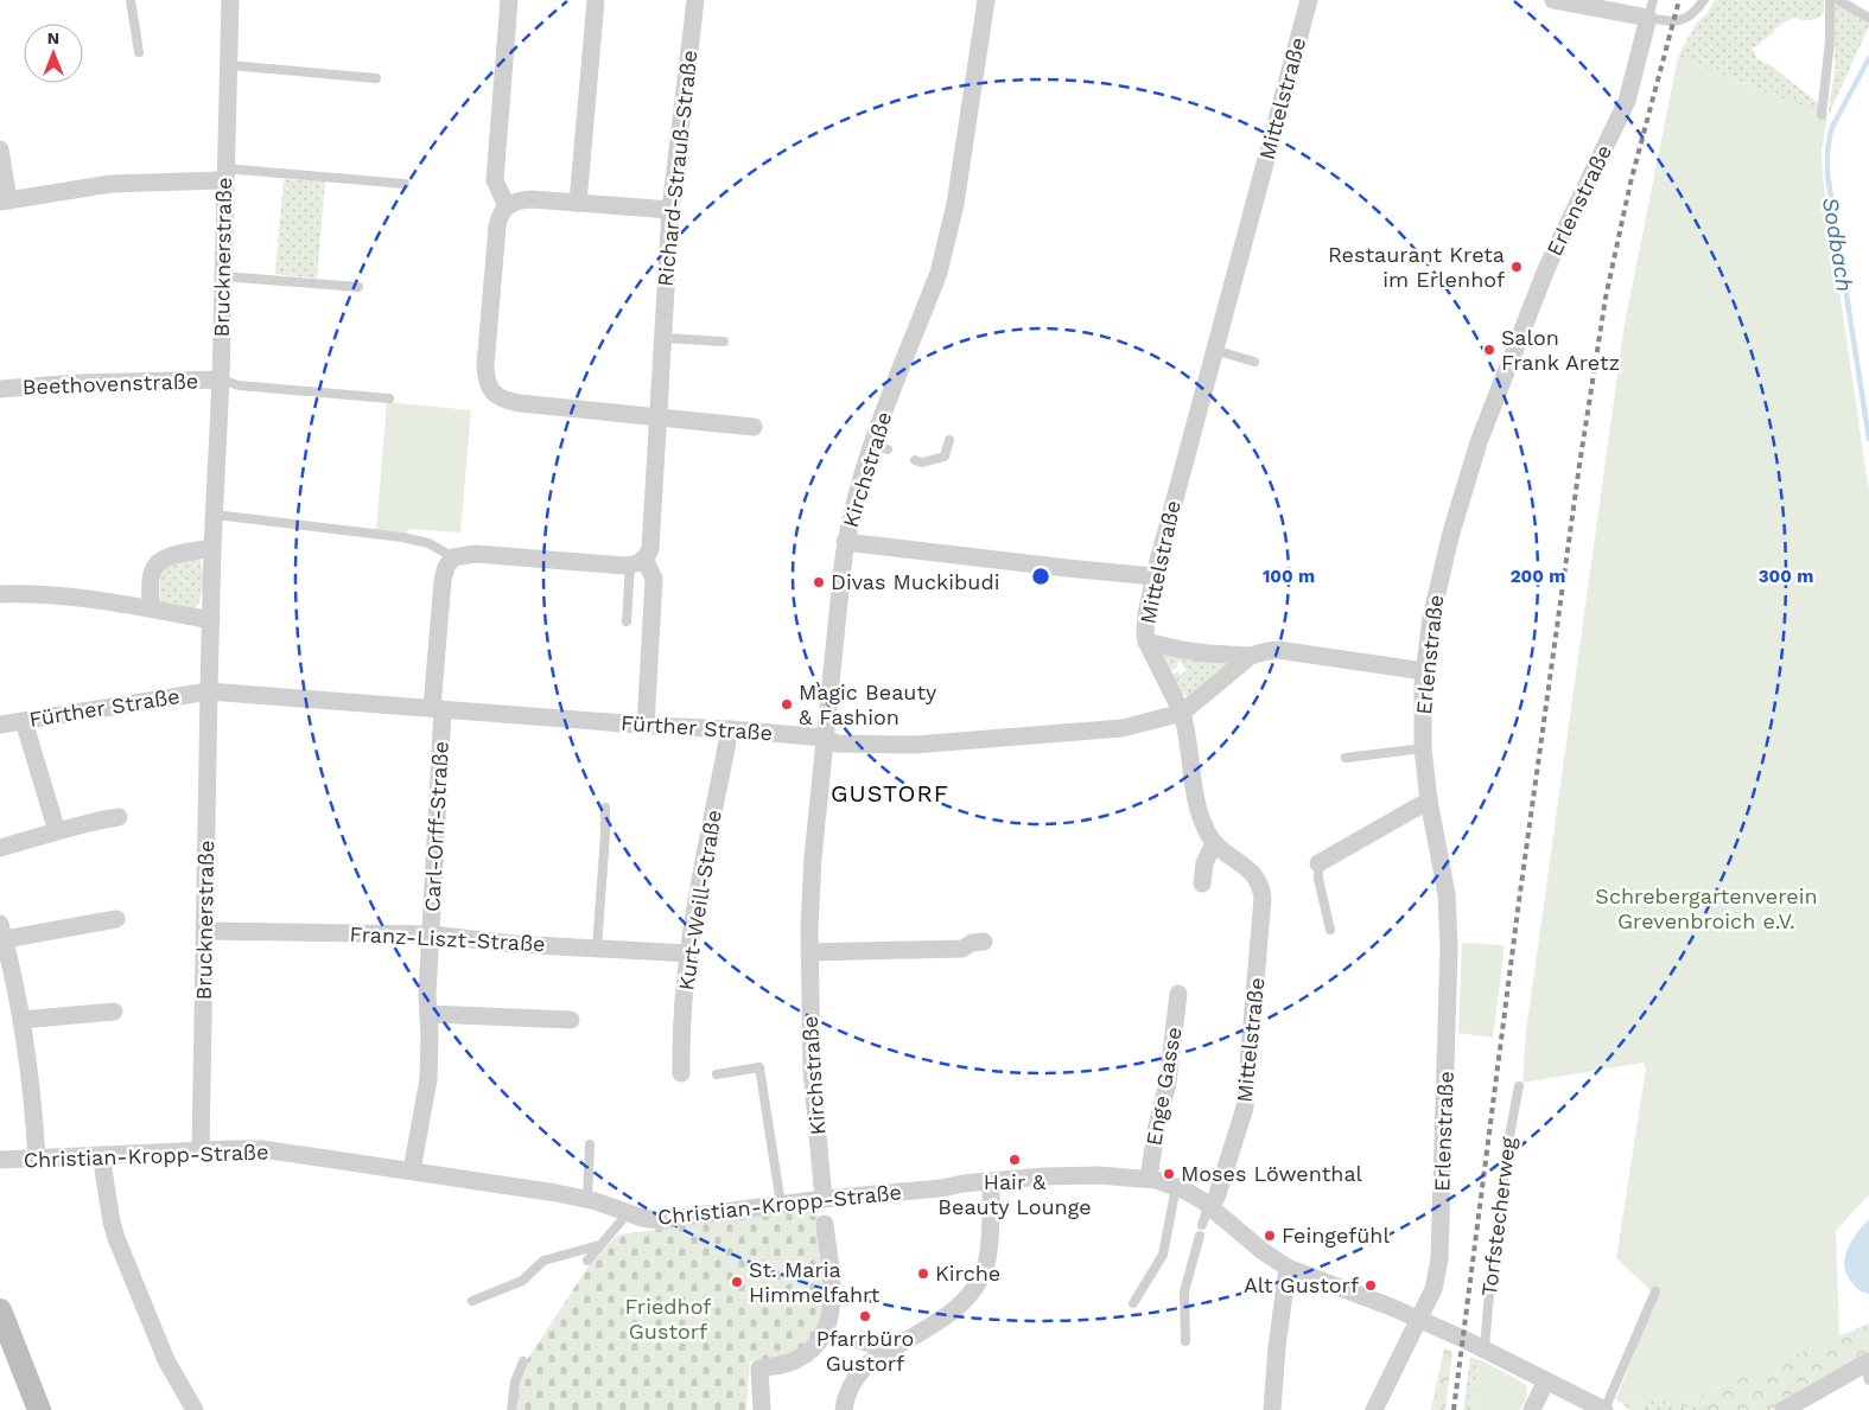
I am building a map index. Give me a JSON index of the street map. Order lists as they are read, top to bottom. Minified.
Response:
{"streets":{"street":["Mittelstraße","Richard-Strauß-Straße","Erlenstraße","Brucknerstraße","Beethovenstraße","Kirchstraße","Fürther Straße","Carl-Orff-Straße","Kurt-Weill-Straße","Franz-Liszt-Straße","Enge Gasse","Christian-Kropp-Straße"],"lane":["Torfstecherweg"]},"crossings":[["Mittelstraße","Fürther Straße"],["Mittelstraße","Christian-Kropp-Straße"],["Erlenstraße","Christian-Kropp-Straße"],["Brucknerstraße","Beethovenstraße"],["Brucknerstraße","Fürther Straße"],["Brucknerstraße","Franz-Liszt-Straße"],["Brucknerstraße","Christian-Kropp-Straße"],["Kirchstraße","Fürther Straße"],["Kirchstraße","Christian-Kropp-Straße"],["Fürther Straße","Carl-Orff-Straße"],["Fürther Straße","Kurt-Weill-Straße"],["Carl-Orff-Straße","Franz-Liszt-Straße"],["Carl-Orff-Straße","Christian-Kropp-Straße"],["Kurt-Weill-Straße","Franz-Liszt-Straße"],["Enge Gasse","Christian-Kropp-Straße"]],"districts":["GUSTORF"],"water":["Sodbach"],"parks":["Schrebergartenverein Grevenbroich e.V.","Friedhof Gustorf"],"places":["Restaurant Kreta im Erlenhof","Salon Frank Aretz","Divas Muckibudi","Magic Beauty & Fashion","Hair & Beauty Lounge","Moses Löwenthal","Feingefühl","Kirche","St. Maria Himmelfahrt","Alt Gustorf","Pfarrbüro Gustorf"],"north":"top","rings":["100 m","200 m","300 m"]}
